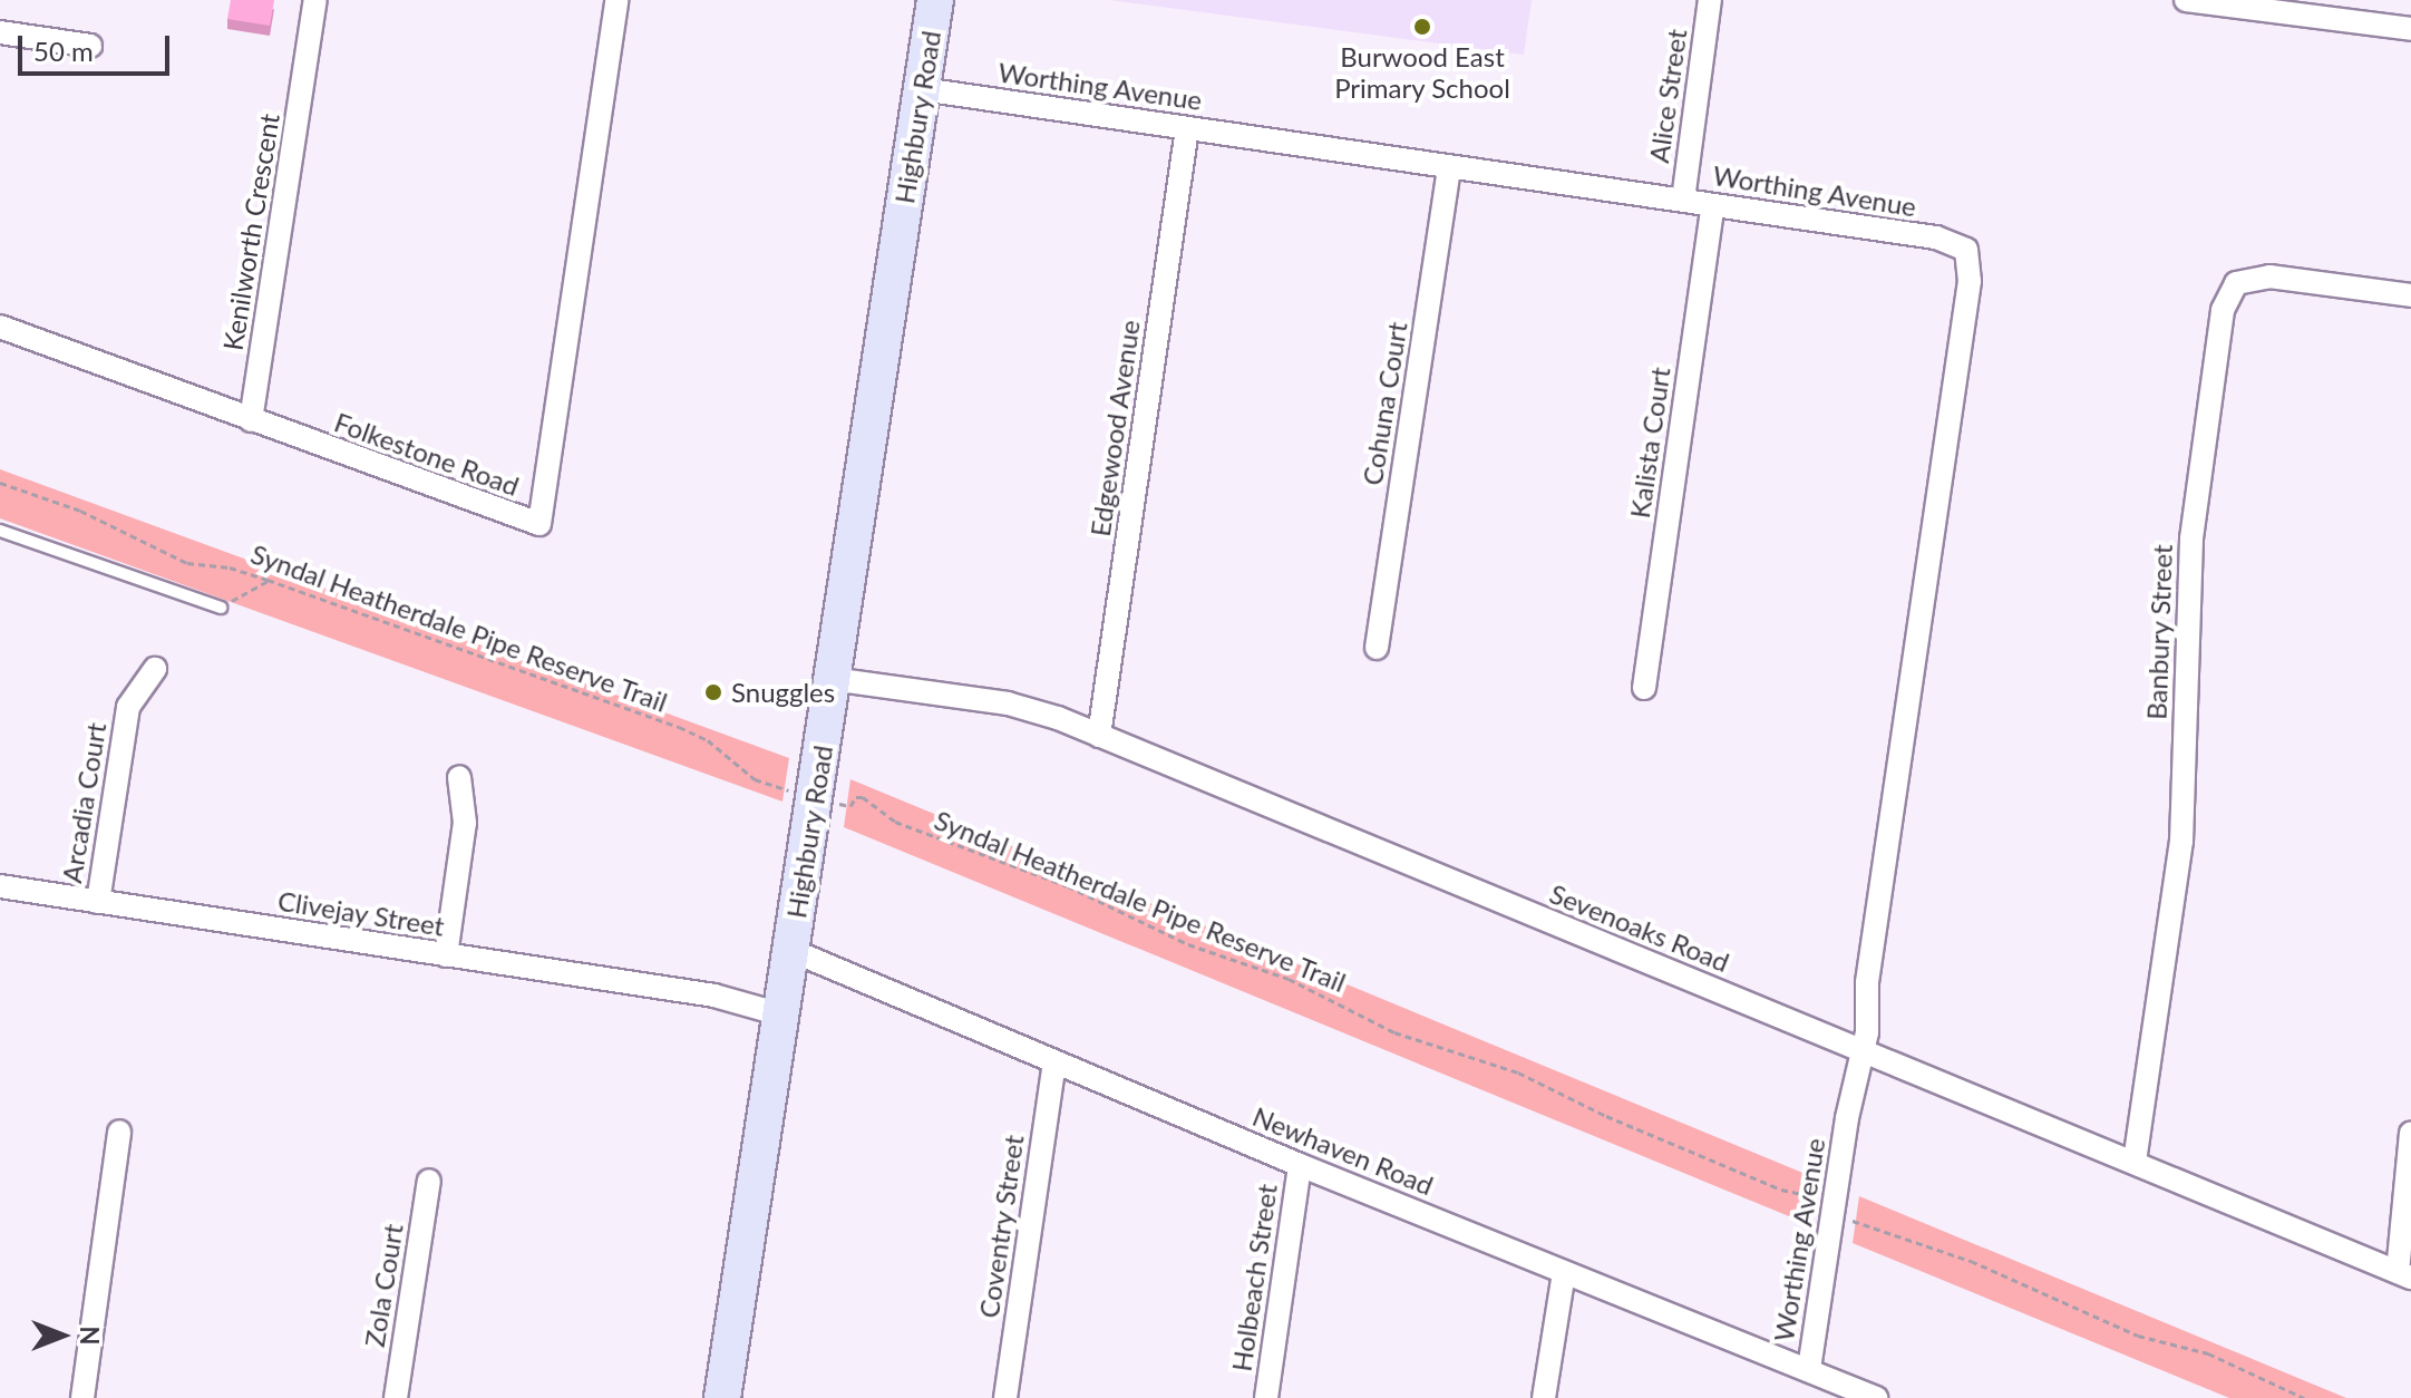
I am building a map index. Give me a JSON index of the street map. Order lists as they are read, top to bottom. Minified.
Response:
{"streets":{"main road":["Highbury Road"],"street":["Worthing Avenue","Alice Street","Kenilworth Crescent","Cohuna Court","Edgewood Avenue","Kalista Court","Folkestone Road","Banbury Street","Arcadia Court","Clivejay Street","Sevenoaks Road","Newhaven Road","Coventry Street","Holbeach Street","Zola Court"],"path":["Syndal Heatherdale Pipe Reserve Trail"]},"crossings":[["Worthing Avenue","Alice Street"],["Worthing Avenue","Highbury Road"],["Worthing Avenue","Cohuna Court"],["Worthing Avenue","Edgewood Avenue"],["Worthing Avenue","Kalista Court"],["Worthing Avenue","Syndal Heatherdale Pipe Reserve Trail"],["Worthing Avenue","Sevenoaks Road"],["Worthing Avenue","Newhaven Road"],["Highbury Road","Syndal Heatherdale Pipe Reserve Trail"],["Highbury Road","Clivejay Street"],["Highbury Road","Sevenoaks Road"],["Highbury Road","Newhaven Road"],["Kenilworth Crescent","Folkestone Road"],["Edgewood Avenue","Sevenoaks Road"],["Banbury Street","Sevenoaks Road"],["Arcadia Court","Clivejay Street"],["Newhaven Road","Coventry Street"],["Newhaven Road","Holbeach Street"]],"places":["Burwood East Primary School","Snuggles"],"scale_bar":"50 m","north":"right"}
